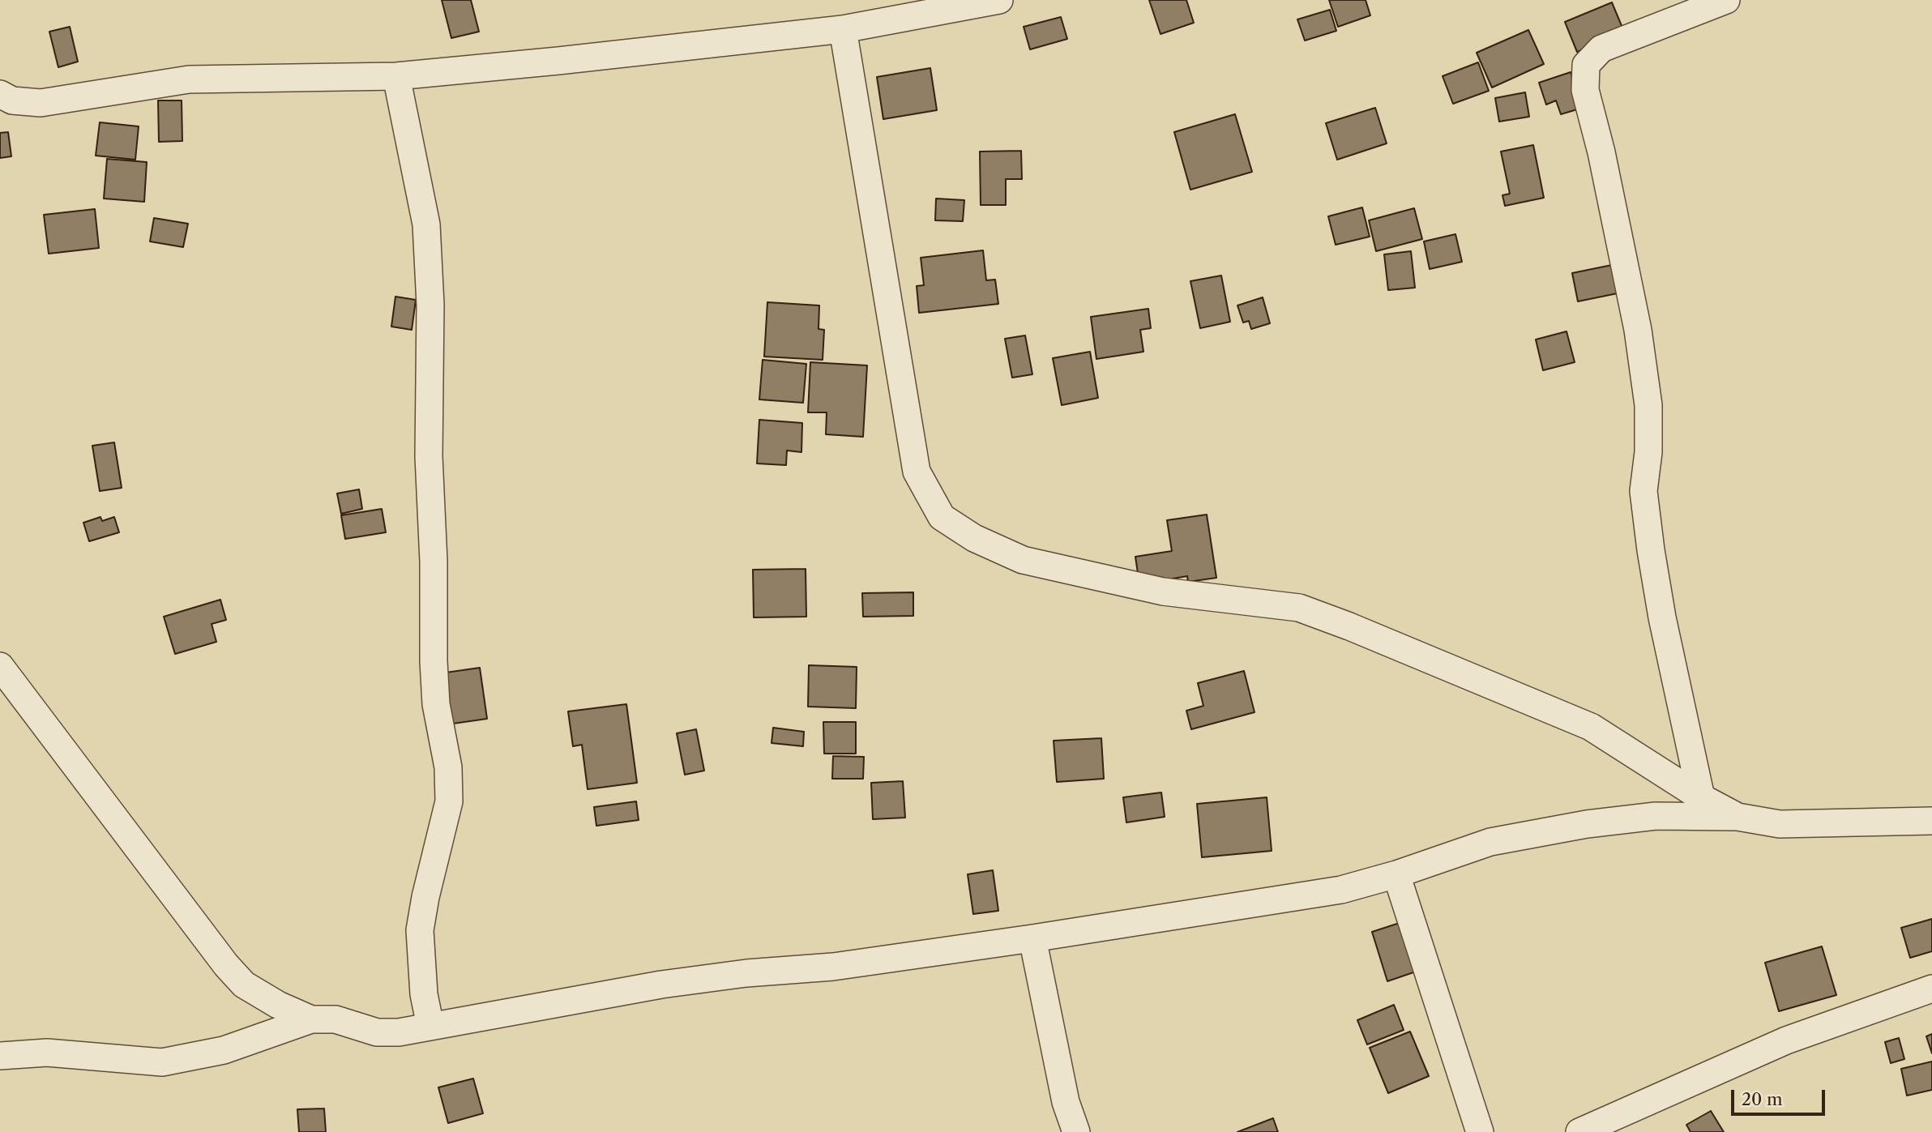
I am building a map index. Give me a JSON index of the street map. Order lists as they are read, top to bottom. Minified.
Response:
{"scale_bar":"20 m"}
